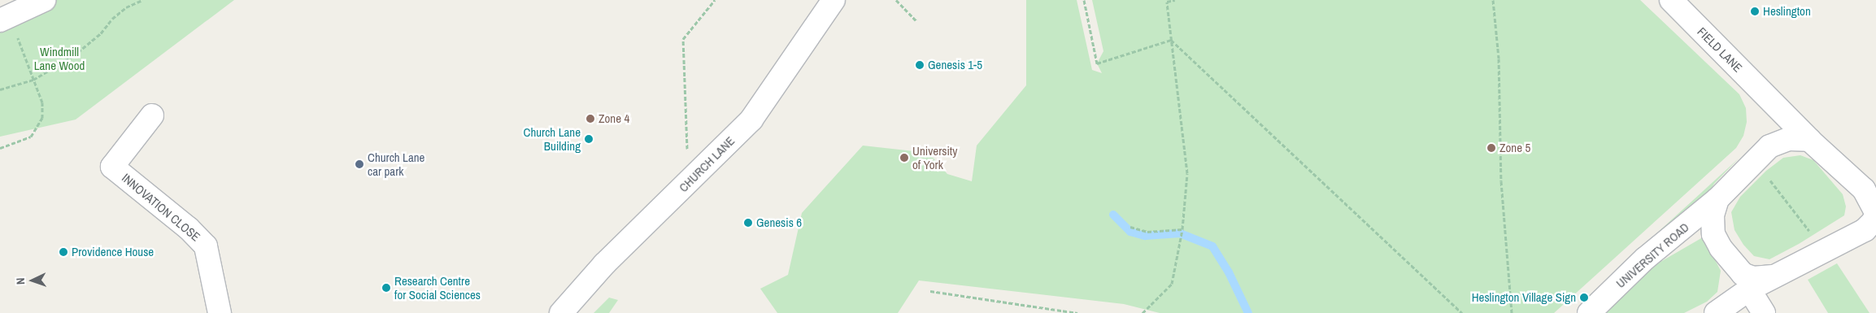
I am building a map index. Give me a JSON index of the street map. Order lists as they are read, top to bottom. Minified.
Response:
{"streets":{"street":["FIELD LANE","CHURCH LANE","INNOVATION CLOSE","UNIVERSITY ROAD"]},"crossings":[["FIELD LANE","UNIVERSITY ROAD"]],"parks":["Windmill Lane Wood"],"places":["Heslington","Genesis 1-5","Zone 4","Church Lane Building","Zone 5","University of York","Church Lane car park","Genesis 6","Providence House","Research Centre for Social Sciences","Heslington Village Sign"],"north":"left"}
